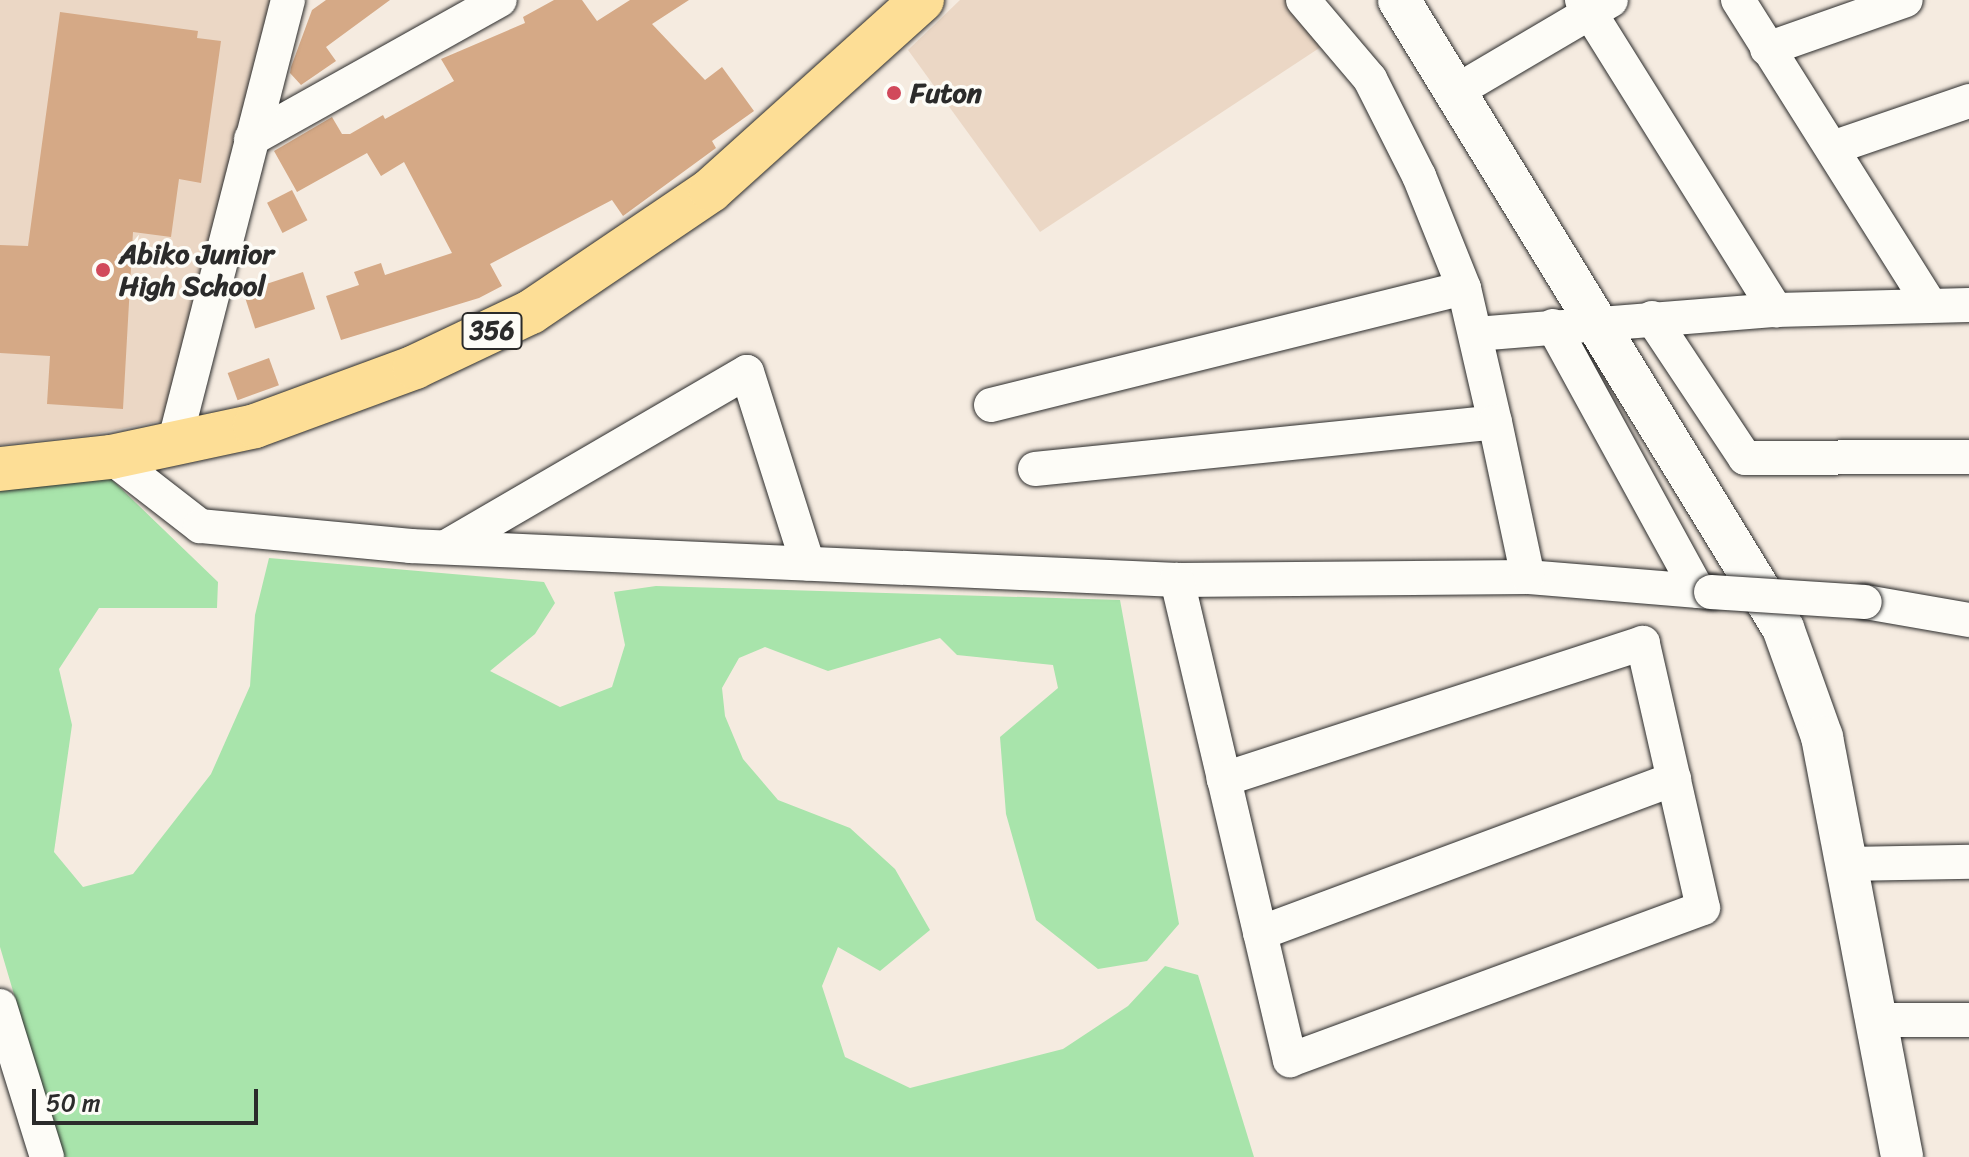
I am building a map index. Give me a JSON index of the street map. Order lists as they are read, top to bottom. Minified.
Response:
{"streets":{"highway":["356"]},"places":["Futon","Abiko Junior High School"],"scale_bar":"50 m"}
